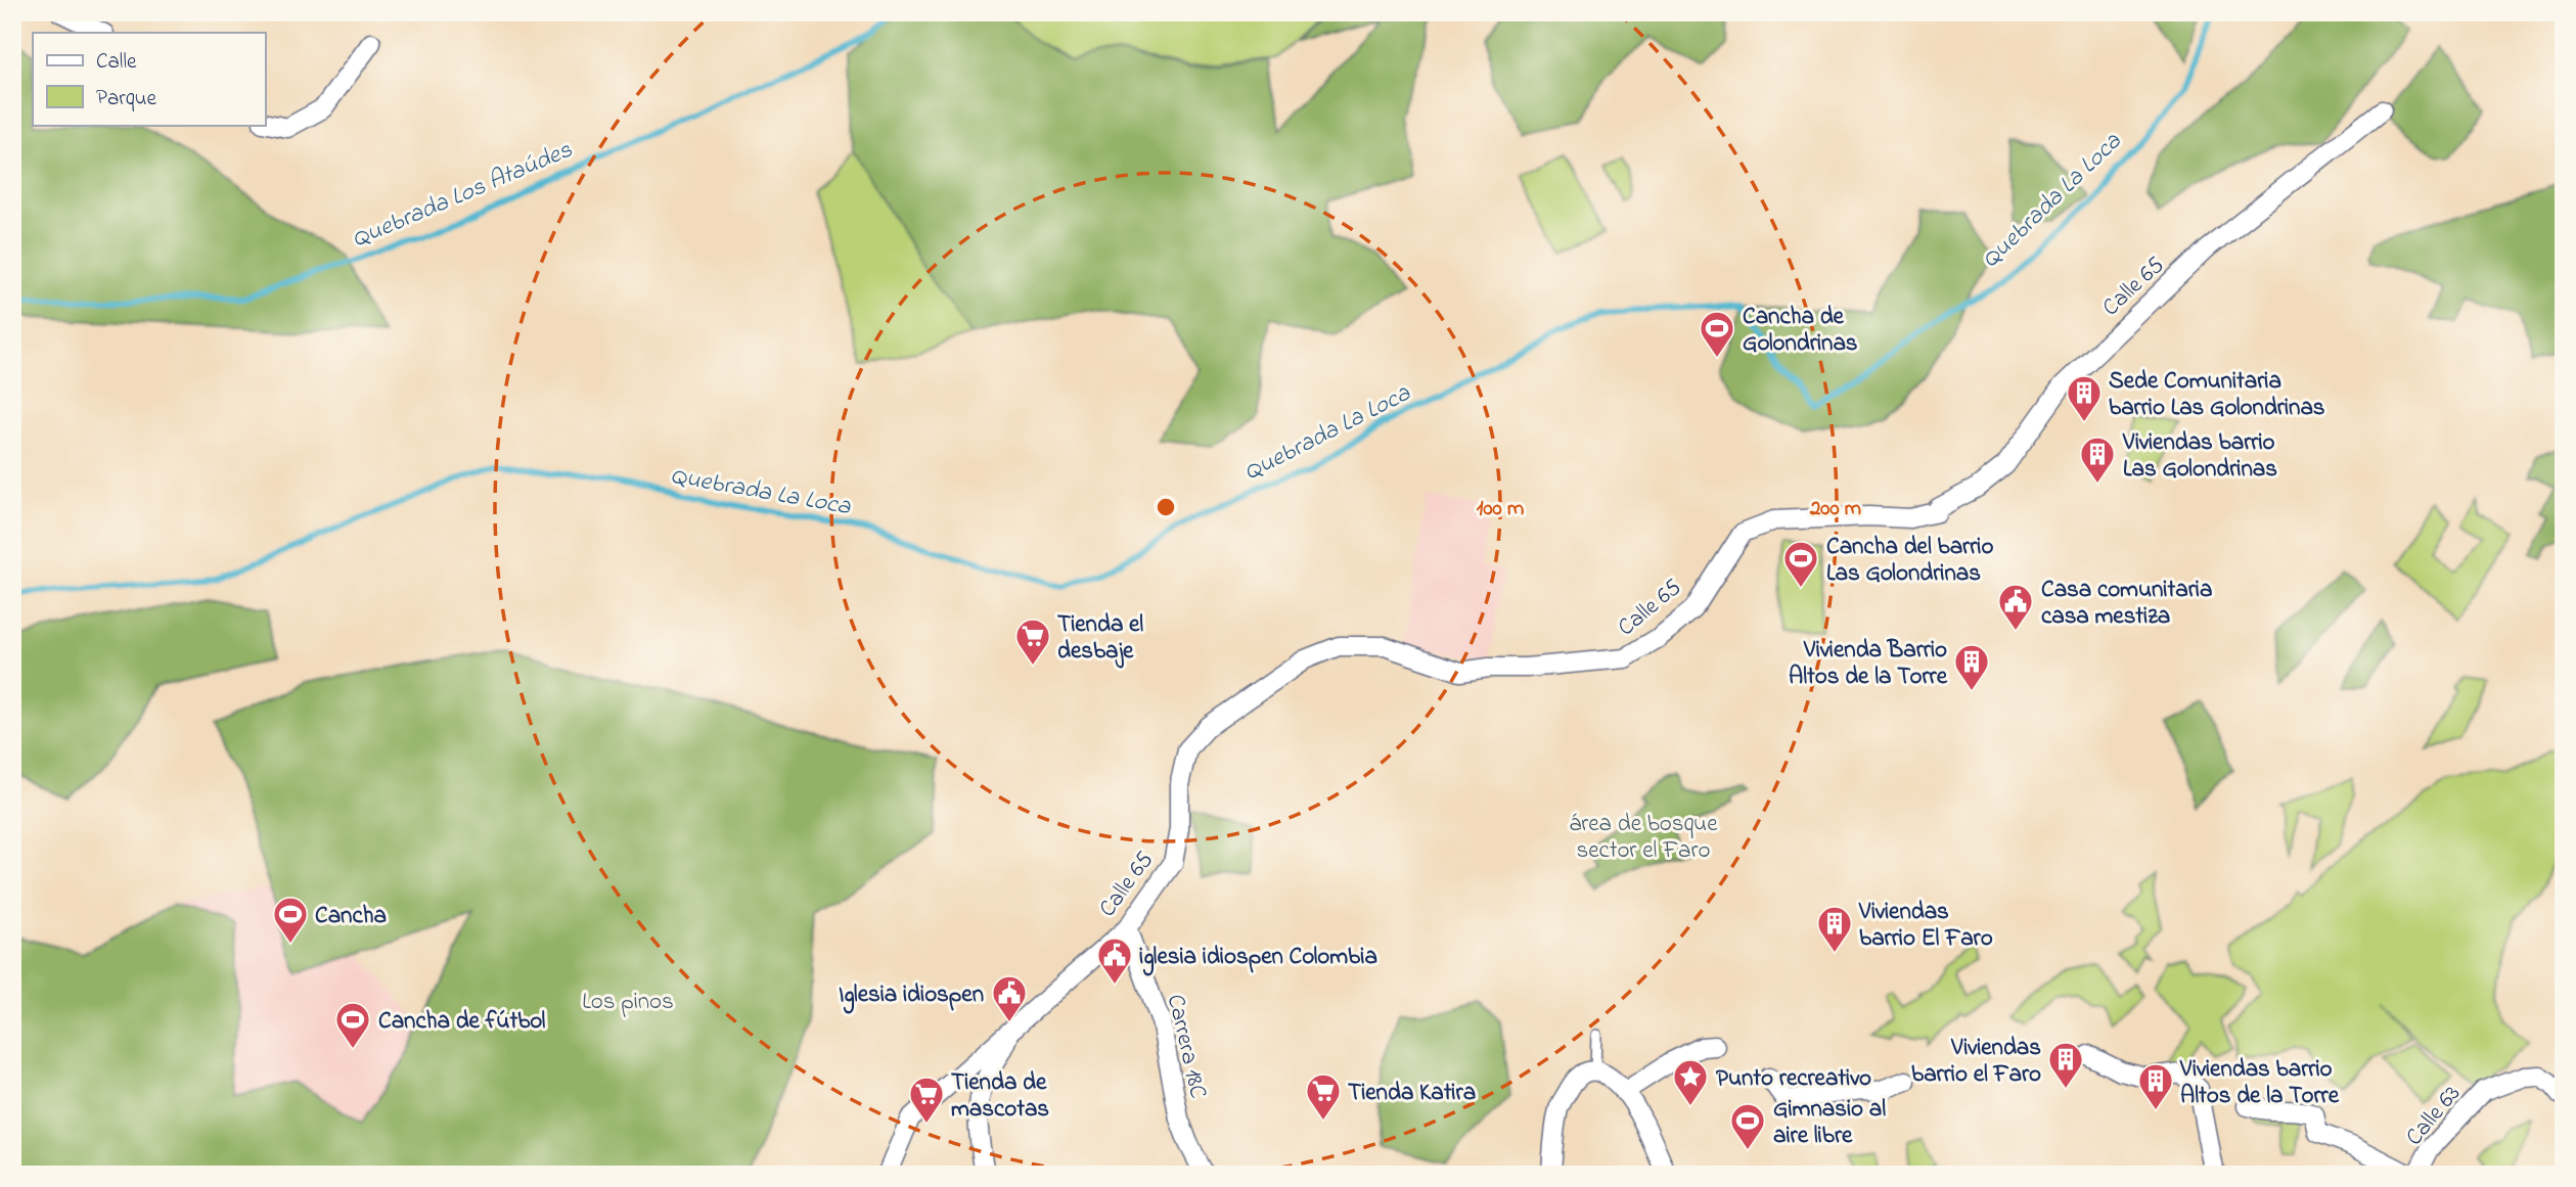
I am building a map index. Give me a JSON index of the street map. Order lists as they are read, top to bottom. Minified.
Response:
{"streets":{"street":["Calle 65","Carrera 18C","Calle 63"]},"crossings":[["Calle 65","Carrera 18C"]],"water":["Quebrada Los Ataúdes","Quebrada La Loca"],"parks":["área de bosque sector el Faro","Los pinos"],"places":{"sports":["Cancha de Golondrinas","Cancha del barrio Las Golondrinas","Cancha","Cancha de fútbol","Gimnasio al aire libre"],"building":["Sede Comunitaria barrio Las Golondrinas","Viviendas barrio Las Golondrinas","Vivienda Barrio Altos de la Torre","Viviendas barrio El Faro","Viviendas barrio el Faro","Viviendas barrio Altos de la Torre"],"public building":["Casa comunitaria casa mestiza","iglesia idiospen Colombia","Iglesia idiospen"],"supermarket":["Tienda el desbaje","Tienda Katira","Tienda de mascotas"],"place":["Punto recreativo"]},"legend":["Calle","Parque"],"rings":["100 m","200 m"]}
